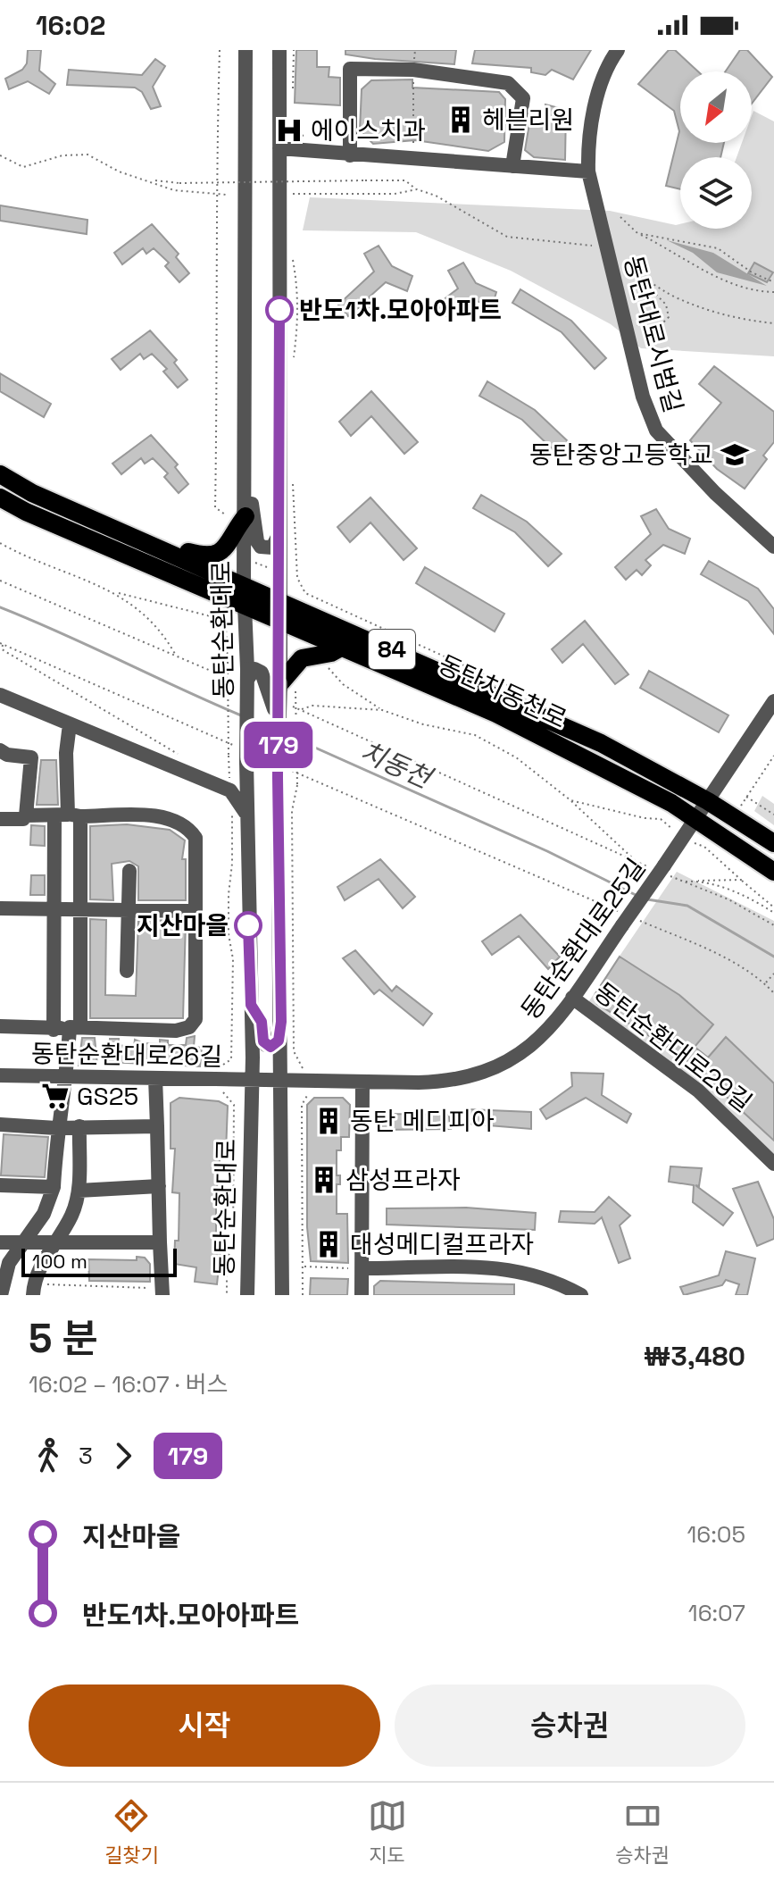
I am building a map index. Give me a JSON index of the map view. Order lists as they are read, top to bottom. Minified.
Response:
{"streets":{"main road":["84","동탄치동천로"],"street":["동탄대로시범길","동탄순환대로","동탄순환대로25길","동탄순환대로29길","동탄순환대로26길"]},"crossings":[["동탄순환대로","동탄치동천로"],["동탄순환대로","동탄순환대로26길"],["동탄치동천로","동탄순환대로25길"],["동탄순환대로25길","동탄순환대로29길"],["동탄순환대로25길","동탄순환대로26길"]],"water":["치동천"],"places":{"building":["헤븐리원","동탄 메디피아","삼성프라자","대성메디컬프라자"],"hospital":["에이스치과"],"other":["반도1차.모아아파트","지산마을"],"school or university":["동탄중앙고등학교"],"supermarket":["GS25"]},"lines":["bus line 179"],"scale_bar":"100 m","north":"bottom left","page":{"status":"16:02","on_map":"179","scale":"100 m","heading":["5 분","16:02 – 16:07 · 버스","₩3,480"],"legs":["3","179"],"list":[{"name":"지산마을","value":"16:05"},{"name":"반도1차.모아아파트","value":"16:07"}],"buttons":["시작","승차권"],"tabs":["길찾기","지도","승차권"]}}
